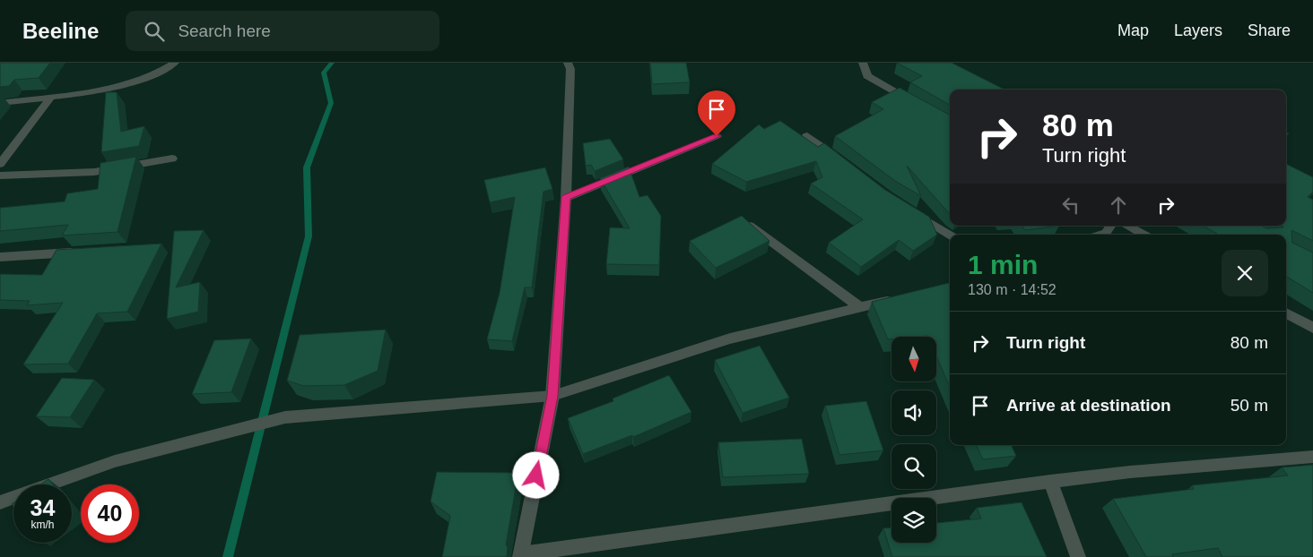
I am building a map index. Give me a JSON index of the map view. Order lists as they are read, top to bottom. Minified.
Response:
{"north":"bottom","page":{"header":"Beeline","search":"Search here","nav":["Map","Layers","Share"],"turn":["80 m","Turn right"],"heading":["1 min","130 m · 14:52"],"list":[{"name":"Turn right","value":"80 m"},{"name":"Arrive at destination","value":"50 m"}],"speed":"34 km/h","limit":"40"}}
